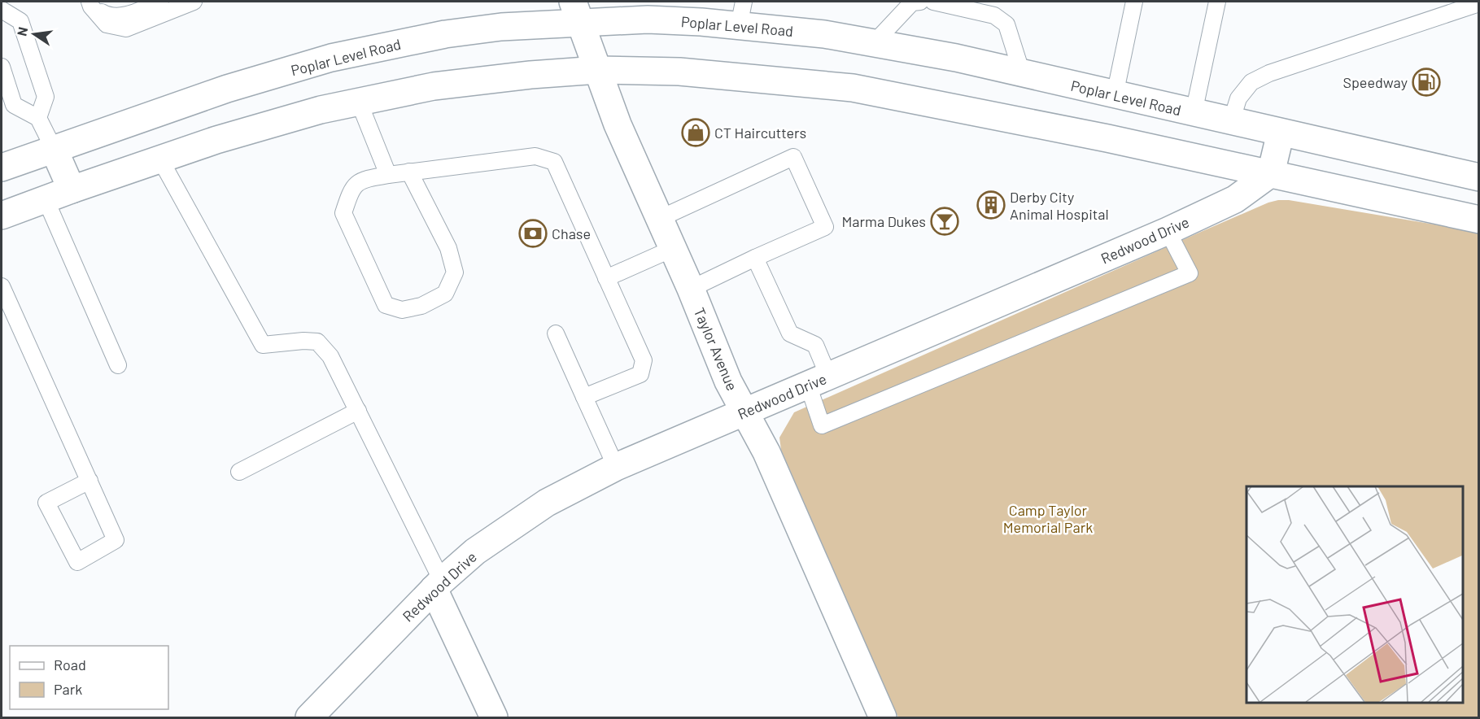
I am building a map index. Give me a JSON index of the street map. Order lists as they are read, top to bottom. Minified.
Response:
{"streets":{"main road":["Poplar Level Road","Redwood Drive","Taylor Avenue"]},"crossings":[["Poplar Level Road","Taylor Avenue"],["Redwood Drive","Taylor Avenue"]],"parks":["Camp Taylor Memorial Park"],"places":{"fuel station":["Speedway"],"shop":["CT Haircutters"],"building":["Derby City Animal Hospital"],"bar":["Marma Dukes"],"bank":["Chase"]},"legend":["Road","Park"],"north":"left"}
